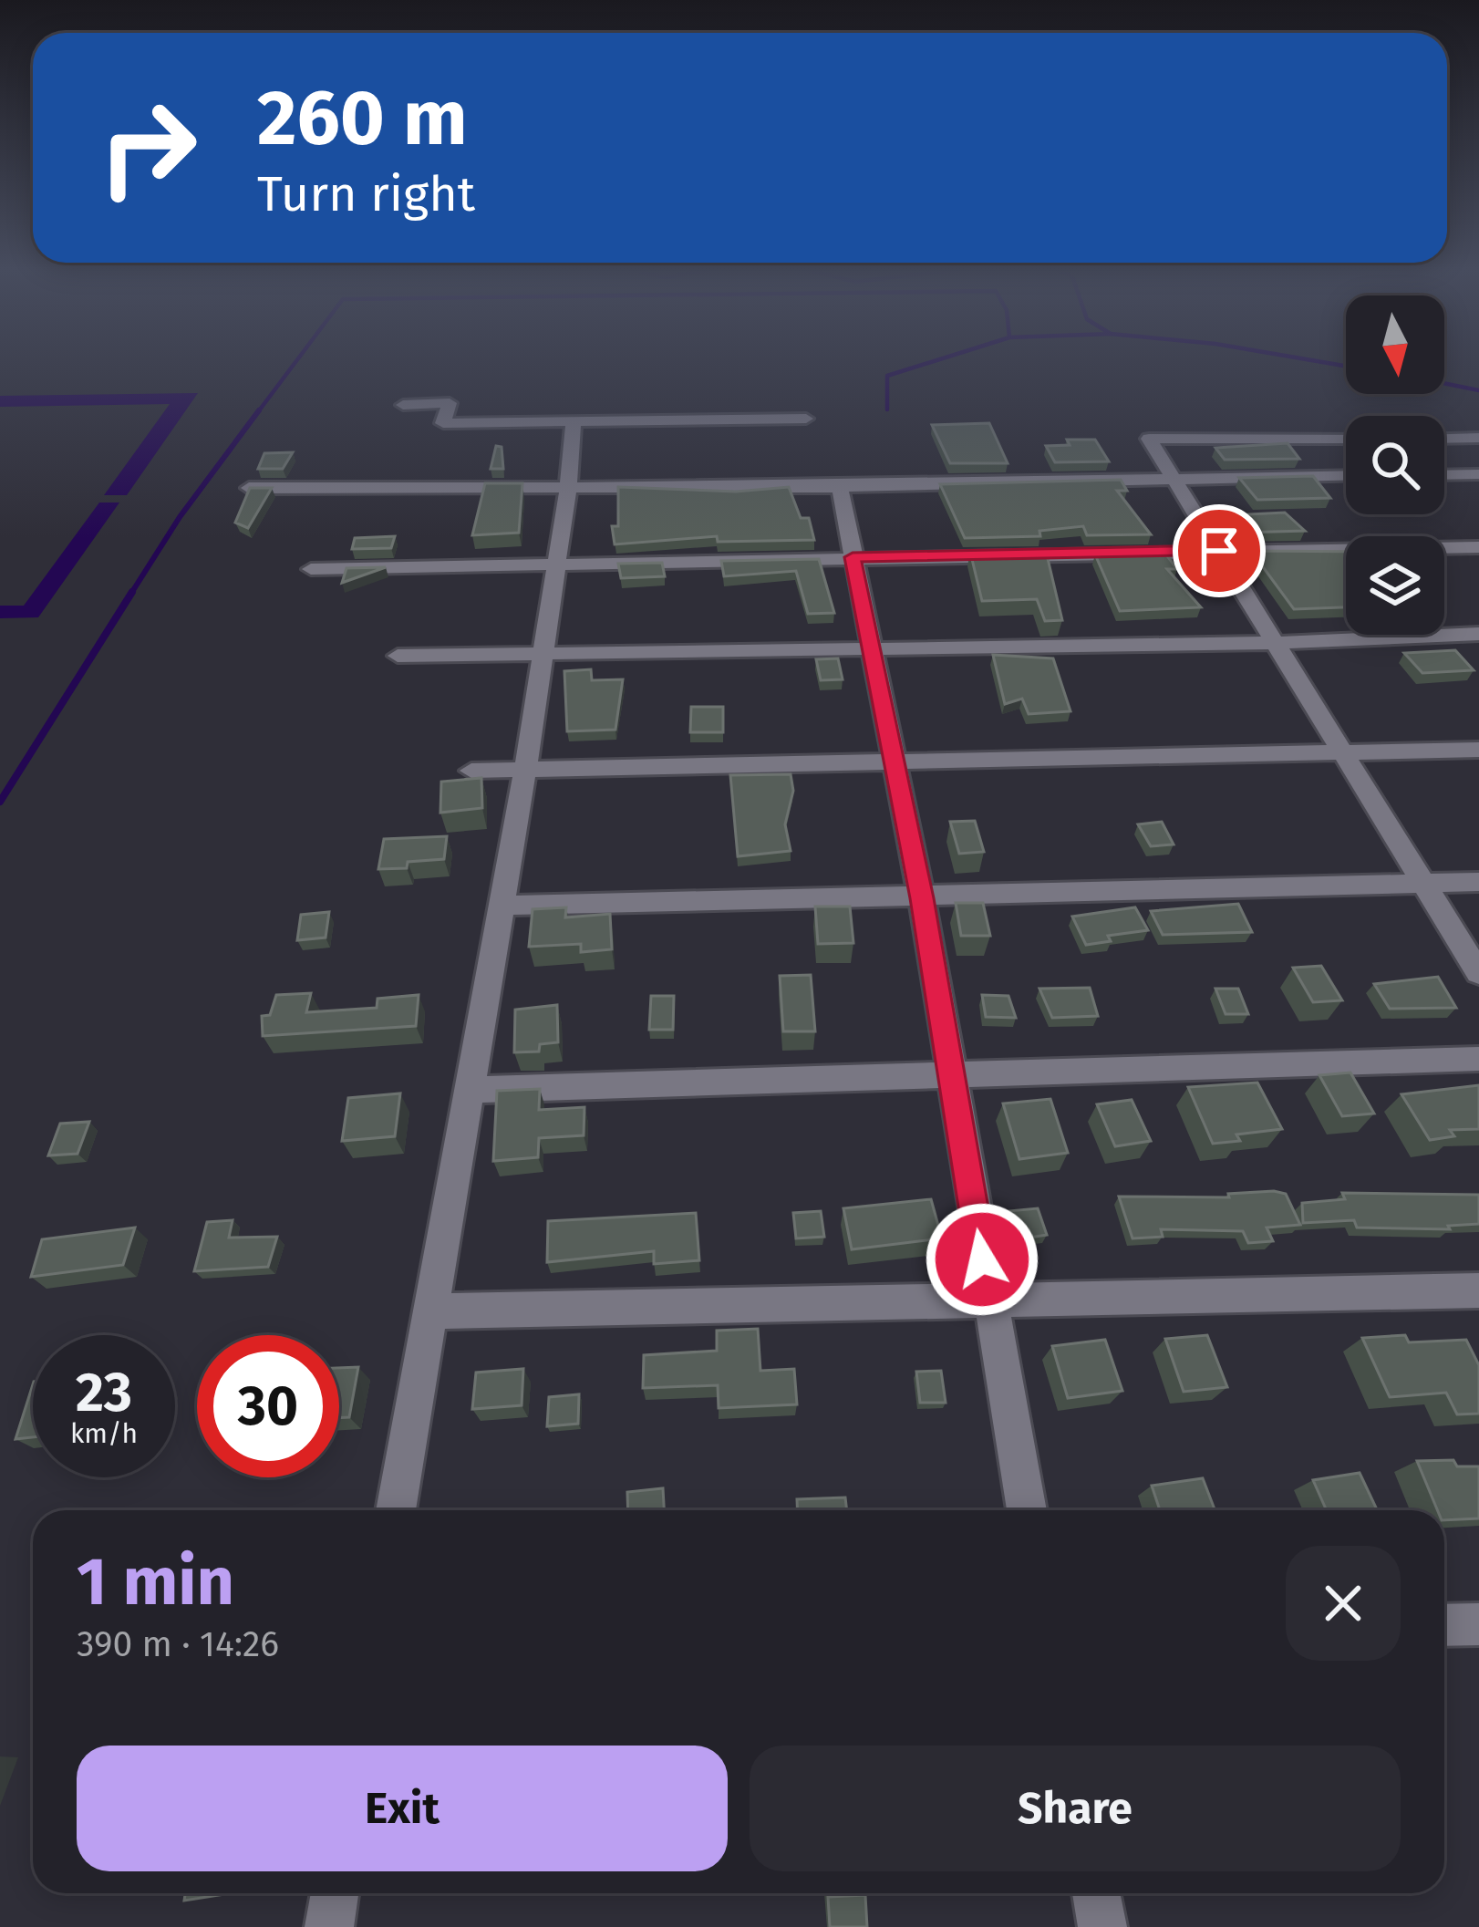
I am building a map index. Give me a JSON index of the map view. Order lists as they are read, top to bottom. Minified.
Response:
{"north":"bottom","page":{"turn":["260 m","Turn right"],"speed":"23 km/h","limit":"30","heading":["1 min","390 m · 14:26"],"buttons":["Exit","Share"]}}
